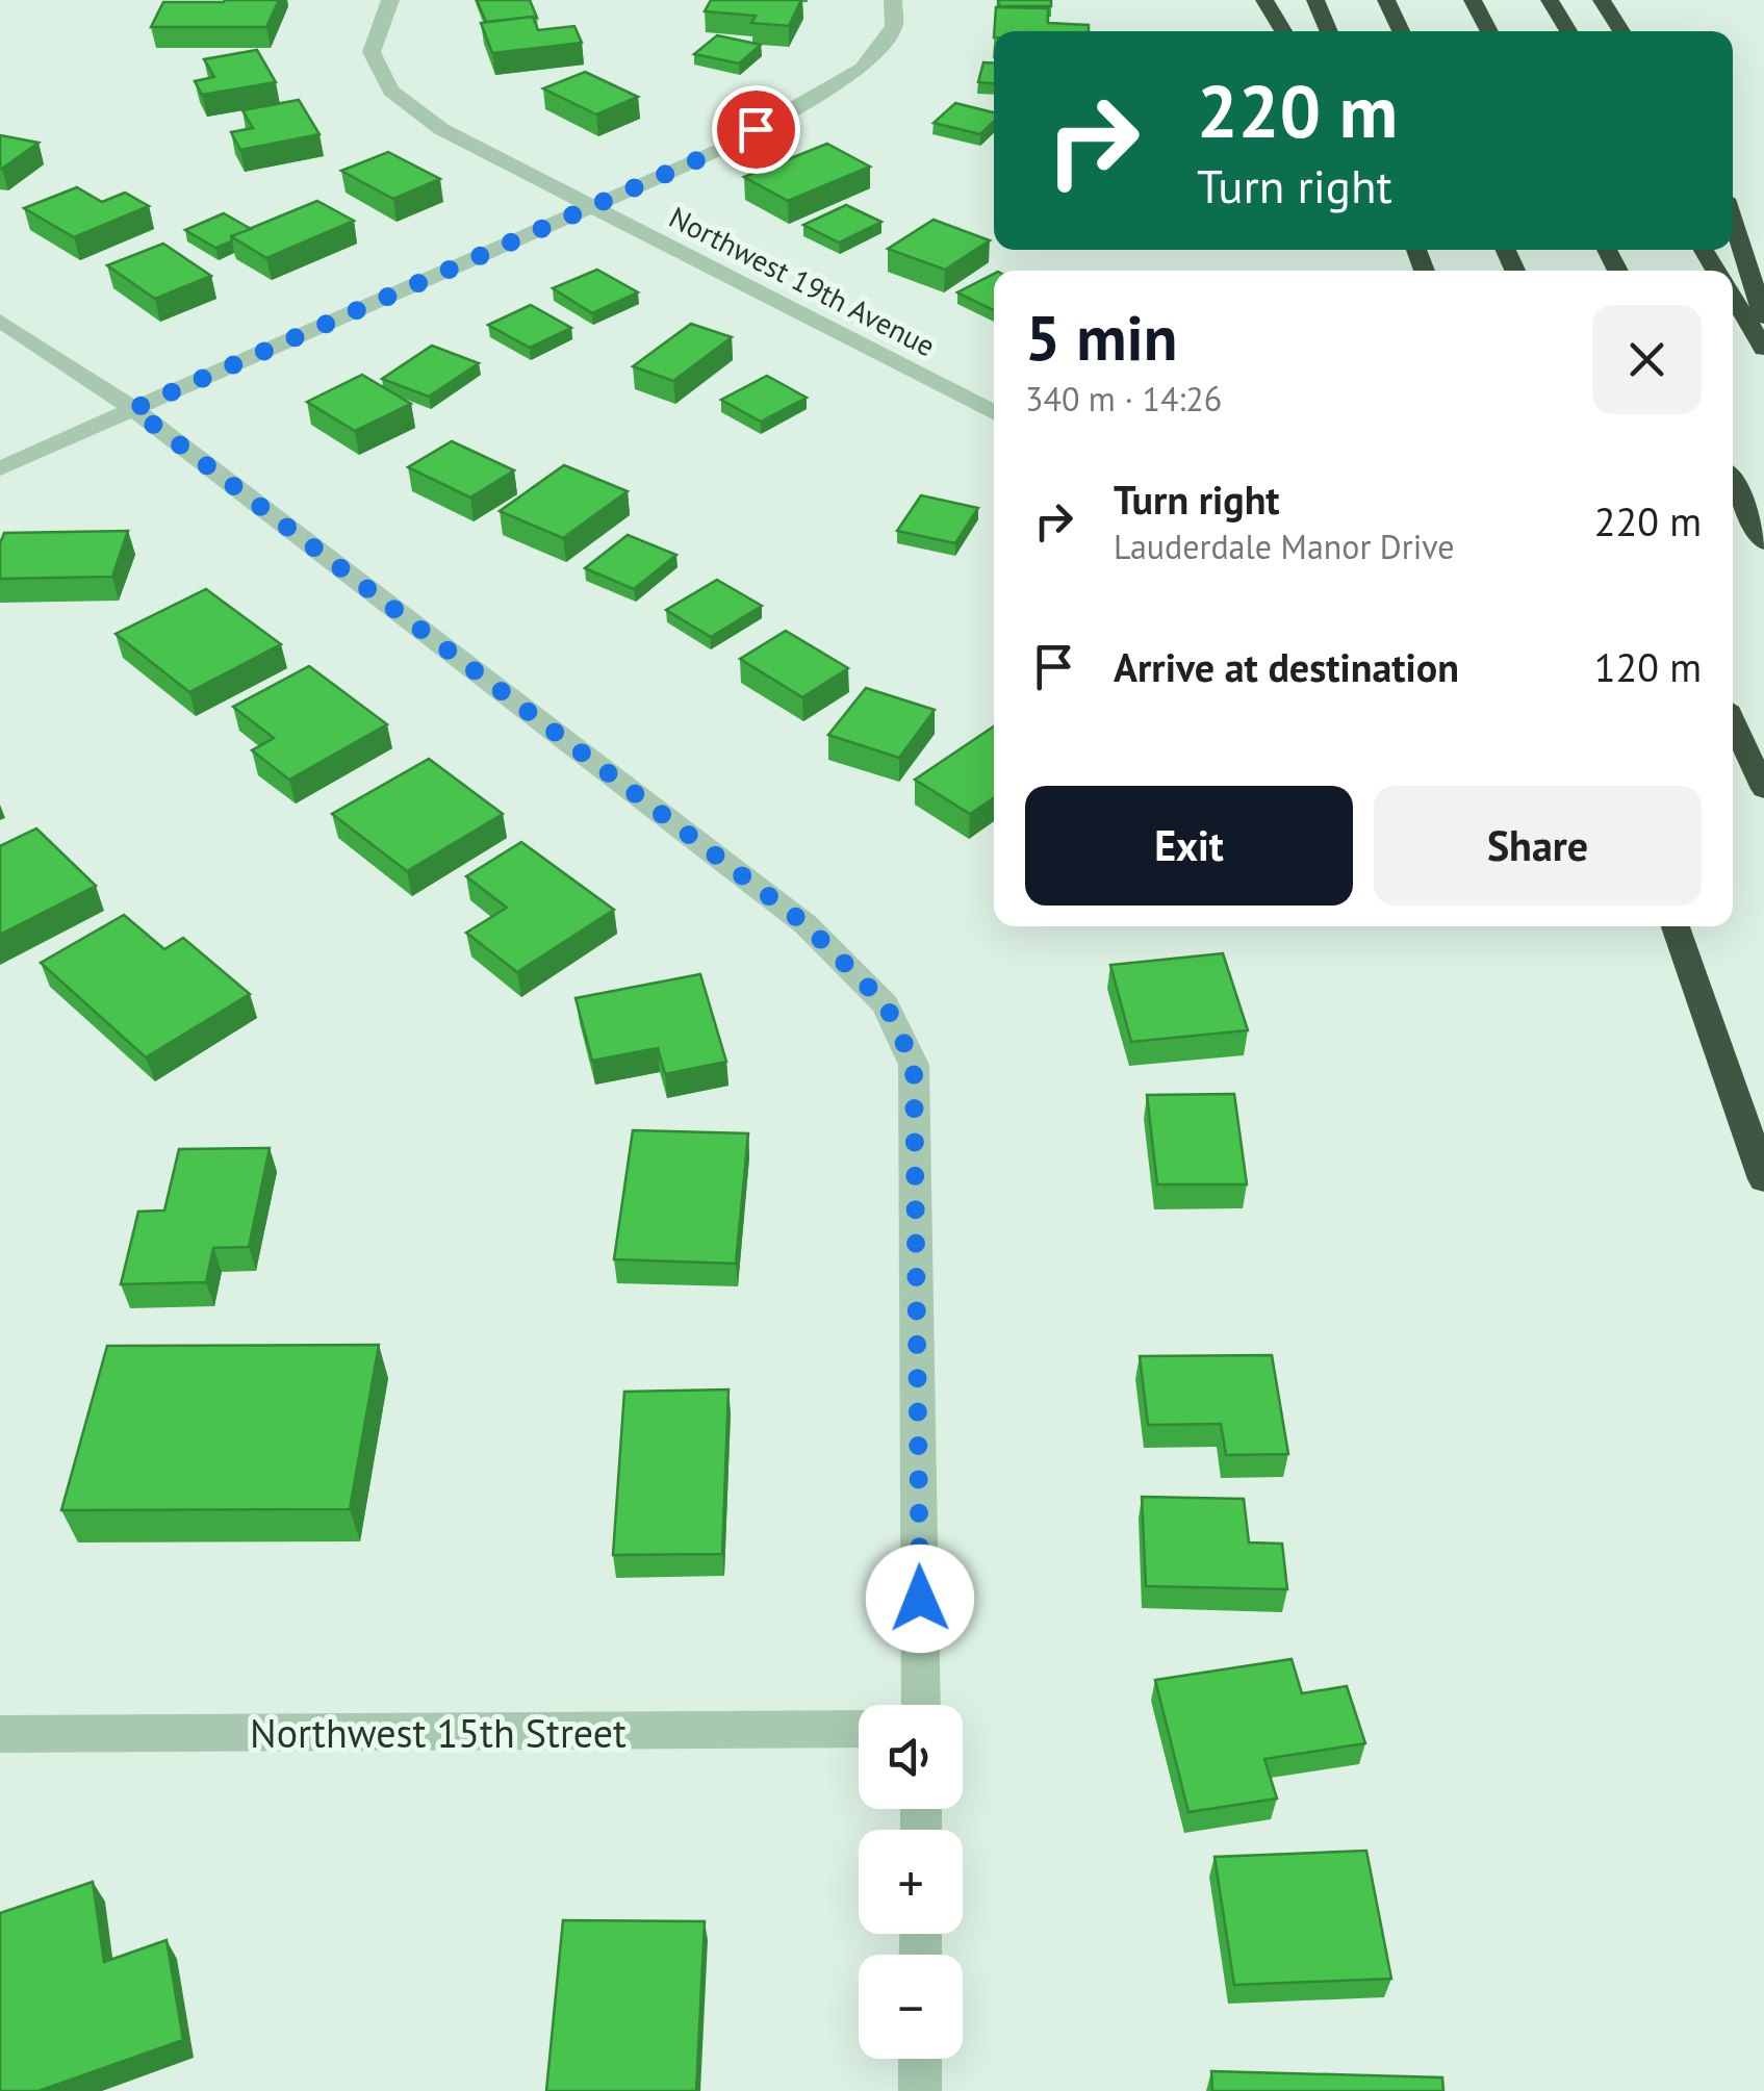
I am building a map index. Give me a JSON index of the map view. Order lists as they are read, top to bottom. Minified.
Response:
{"streets":{"street":["Northwest 19th Avenue","Northwest 15th Street"]},"page":{"turn":["220 m","Turn right"],"heading":["5 min","340 m · 14:26"],"list":[{"name":"Turn right","note":"Lauderdale Manor Drive","value":"220 m"},{"name":"Arrive at destination","value":"120 m"}],"buttons":["Exit","Share"],"map_buttons":["+","−"]}}
